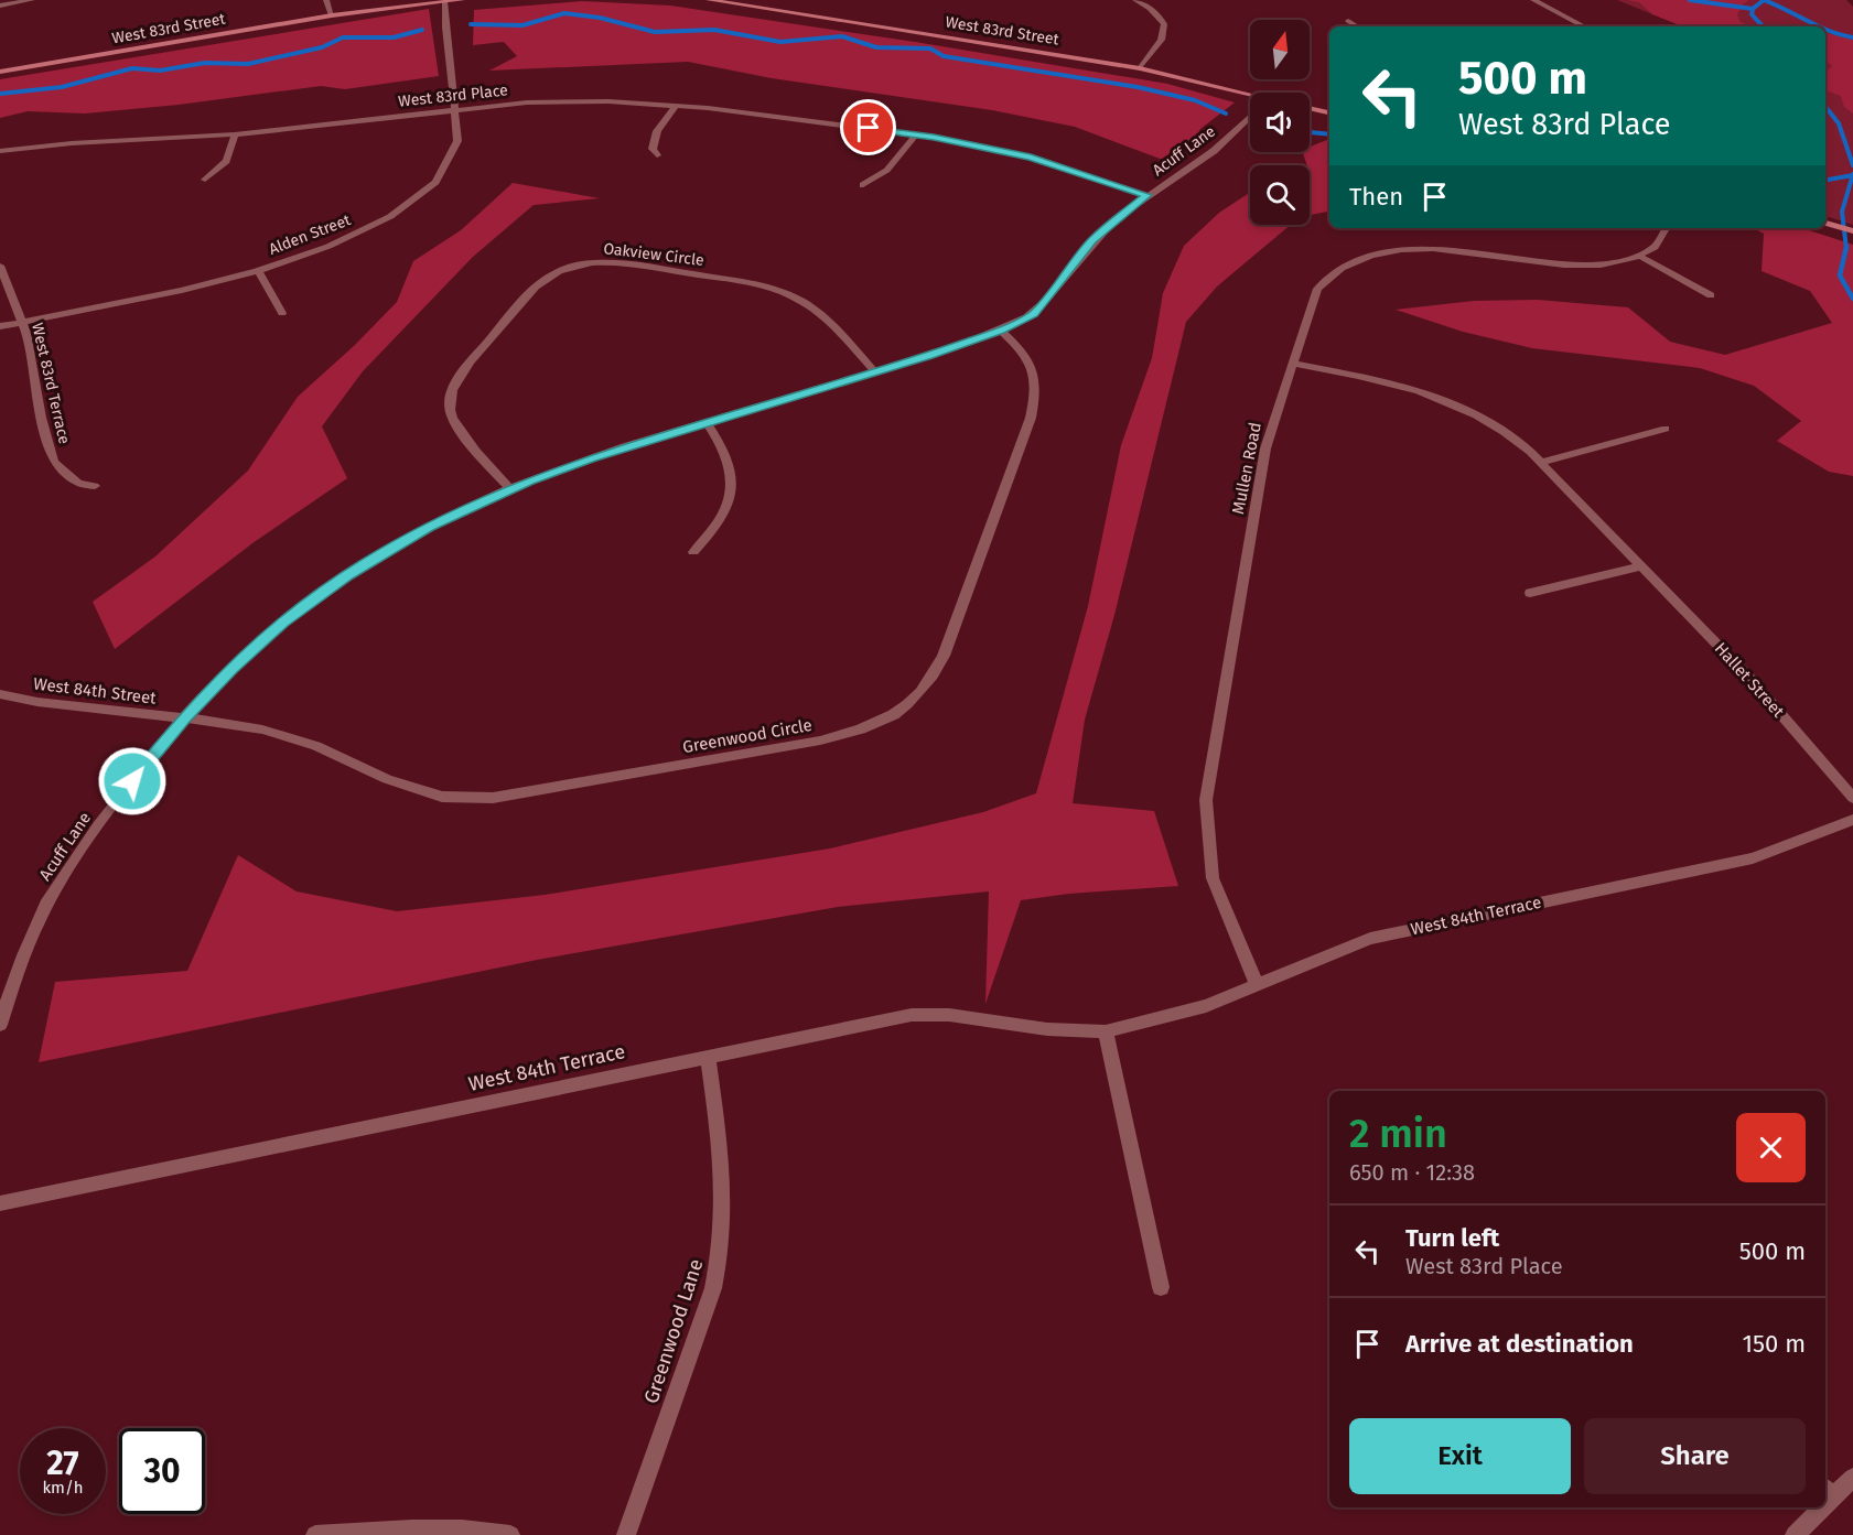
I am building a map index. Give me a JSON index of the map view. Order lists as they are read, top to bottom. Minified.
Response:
{"streets":{"street":["West 83rd Street","West 83rd Place","Acuff Lane","Alden Street","Oakview Circle","West 83rd Terrace","Mullen Road","Hallet Street","West 84th Street","Greenwood Circle","West 84th Terrace","Greenwood Lane"]},"crossings":[["West 83rd Street","Alden Street"],["West 83rd Place","Acuff Lane"],["West 83rd Place","Alden Street"],["Acuff Lane","Oakview Circle"],["Acuff Lane","West 84th Street"],["Acuff Lane","Greenwood Circle"],["Alden Street","West 83rd Terrace"],["Mullen Road","Hallet Street"],["Mullen Road","West 84th Terrace"],["West 84th Street","Greenwood Circle"],["West 84th Terrace","Greenwood Lane"]],"north":"top","page":{"turn":["500 m","West 83rd Place"],"then":"Then","heading":["2 min","650 m · 12:38"],"list":[{"name":"Turn left","note":"West 83rd Place","value":"500 m"},{"name":"Arrive at destination","value":"150 m"}],"buttons":["Exit","Share"],"speed":"27 km/h","limit":"30"}}
